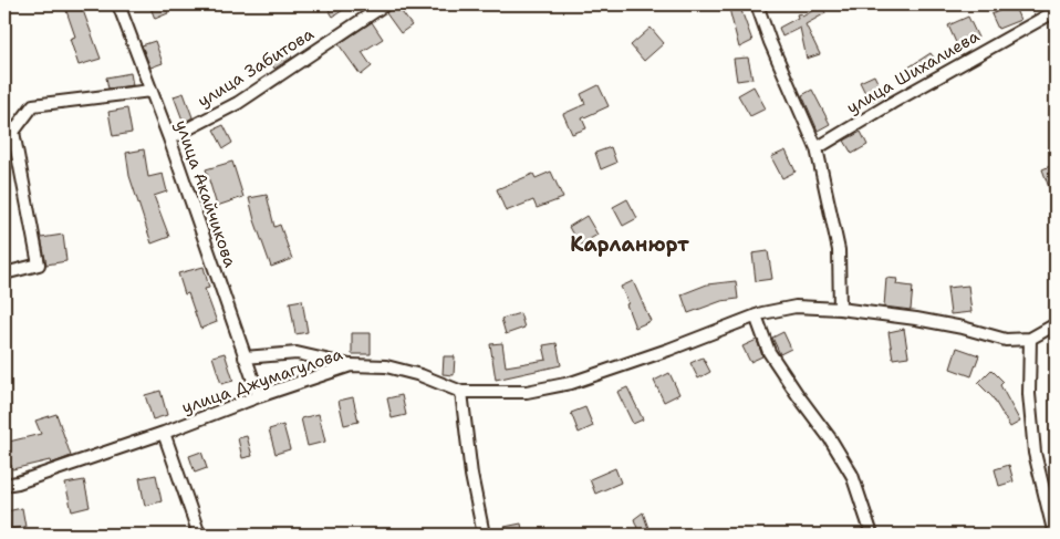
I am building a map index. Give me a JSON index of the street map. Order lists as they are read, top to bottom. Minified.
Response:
{"streets":{"street":["улица Забитова","улица Шихалиева","улица Акайчикова","улица Джумагулова"]},"crossings":[["улица Забитова","улица Акайчикова"],["улица Акайчикова","улица Джумагулова"]],"districts":["Карланюрт"]}
